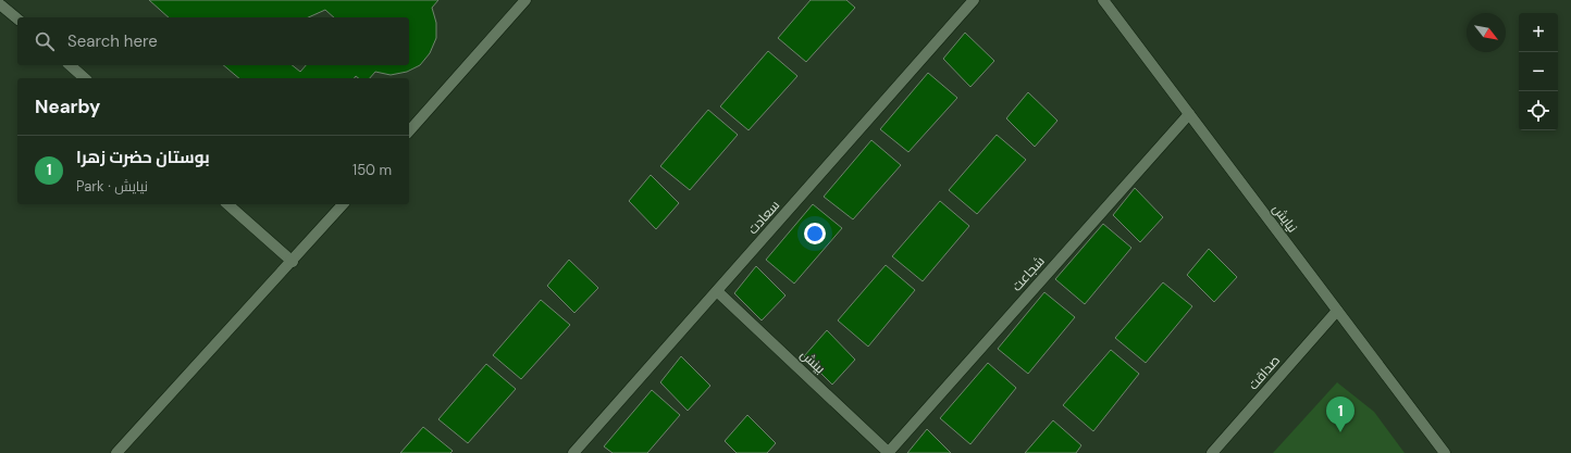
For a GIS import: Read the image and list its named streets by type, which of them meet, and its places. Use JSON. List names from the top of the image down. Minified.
{"streets":{"street":["سعادت","نیایش","شجاعت","بینش","صداقت"]},"crossings":[["سعادت","بینش"],["نیایش","شجاعت"],["نیایش","صداقت"],["شجاعت","بینش"]],"north":"bottom right","page":{"map_buttons":["+","−"],"search":"Search here","heading":"Nearby","list":[{"mark":"1","name":"بوستان حضرت زهرا","note":"Park · نیایش","value":"150 m"}],"pins":"1"}}
